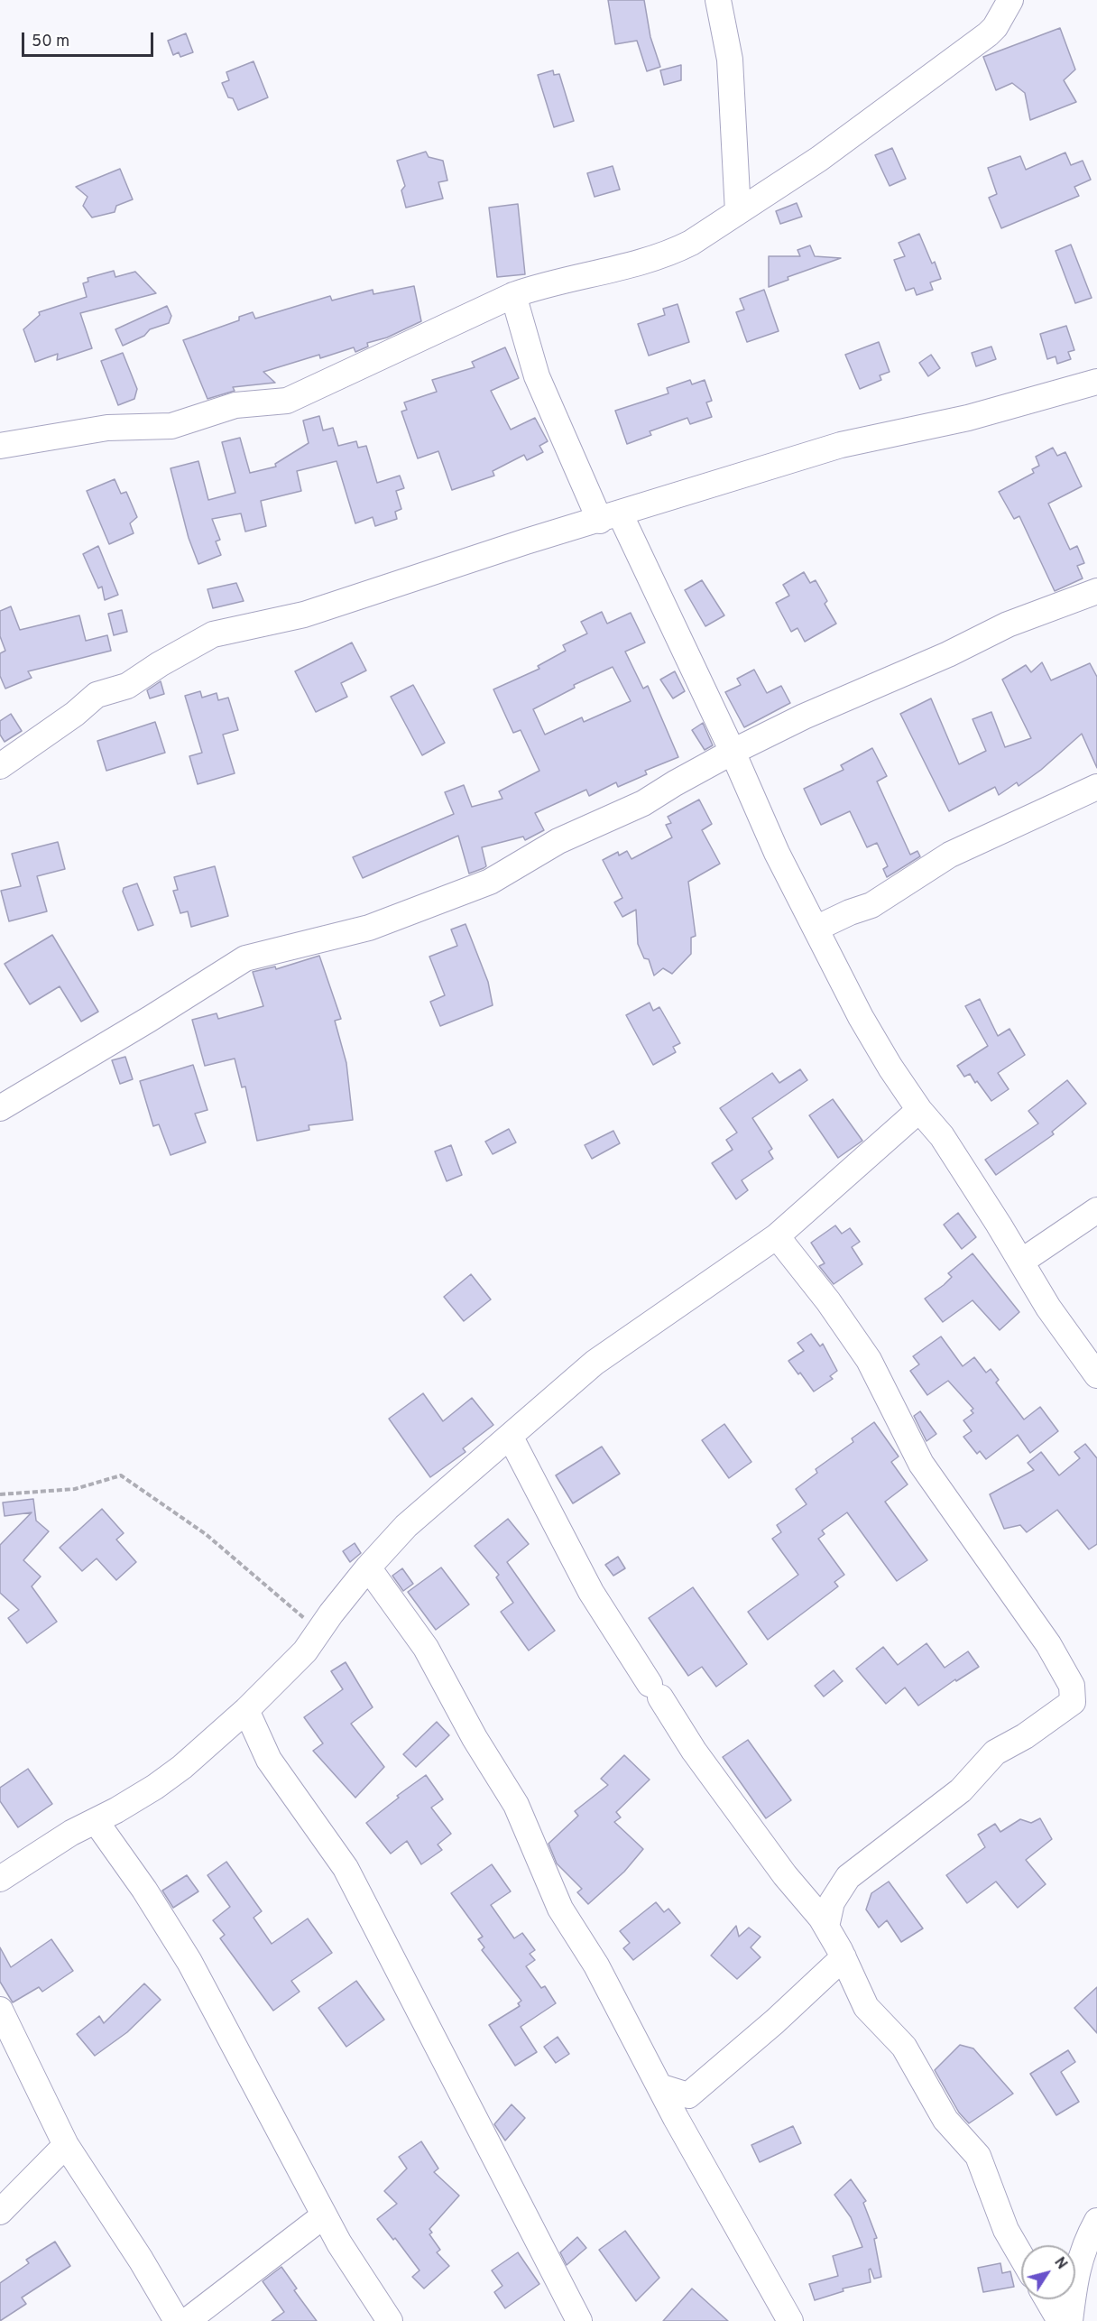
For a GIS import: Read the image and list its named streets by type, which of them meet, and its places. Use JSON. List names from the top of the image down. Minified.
{"scale_bar":"50 m","north":"top right"}
